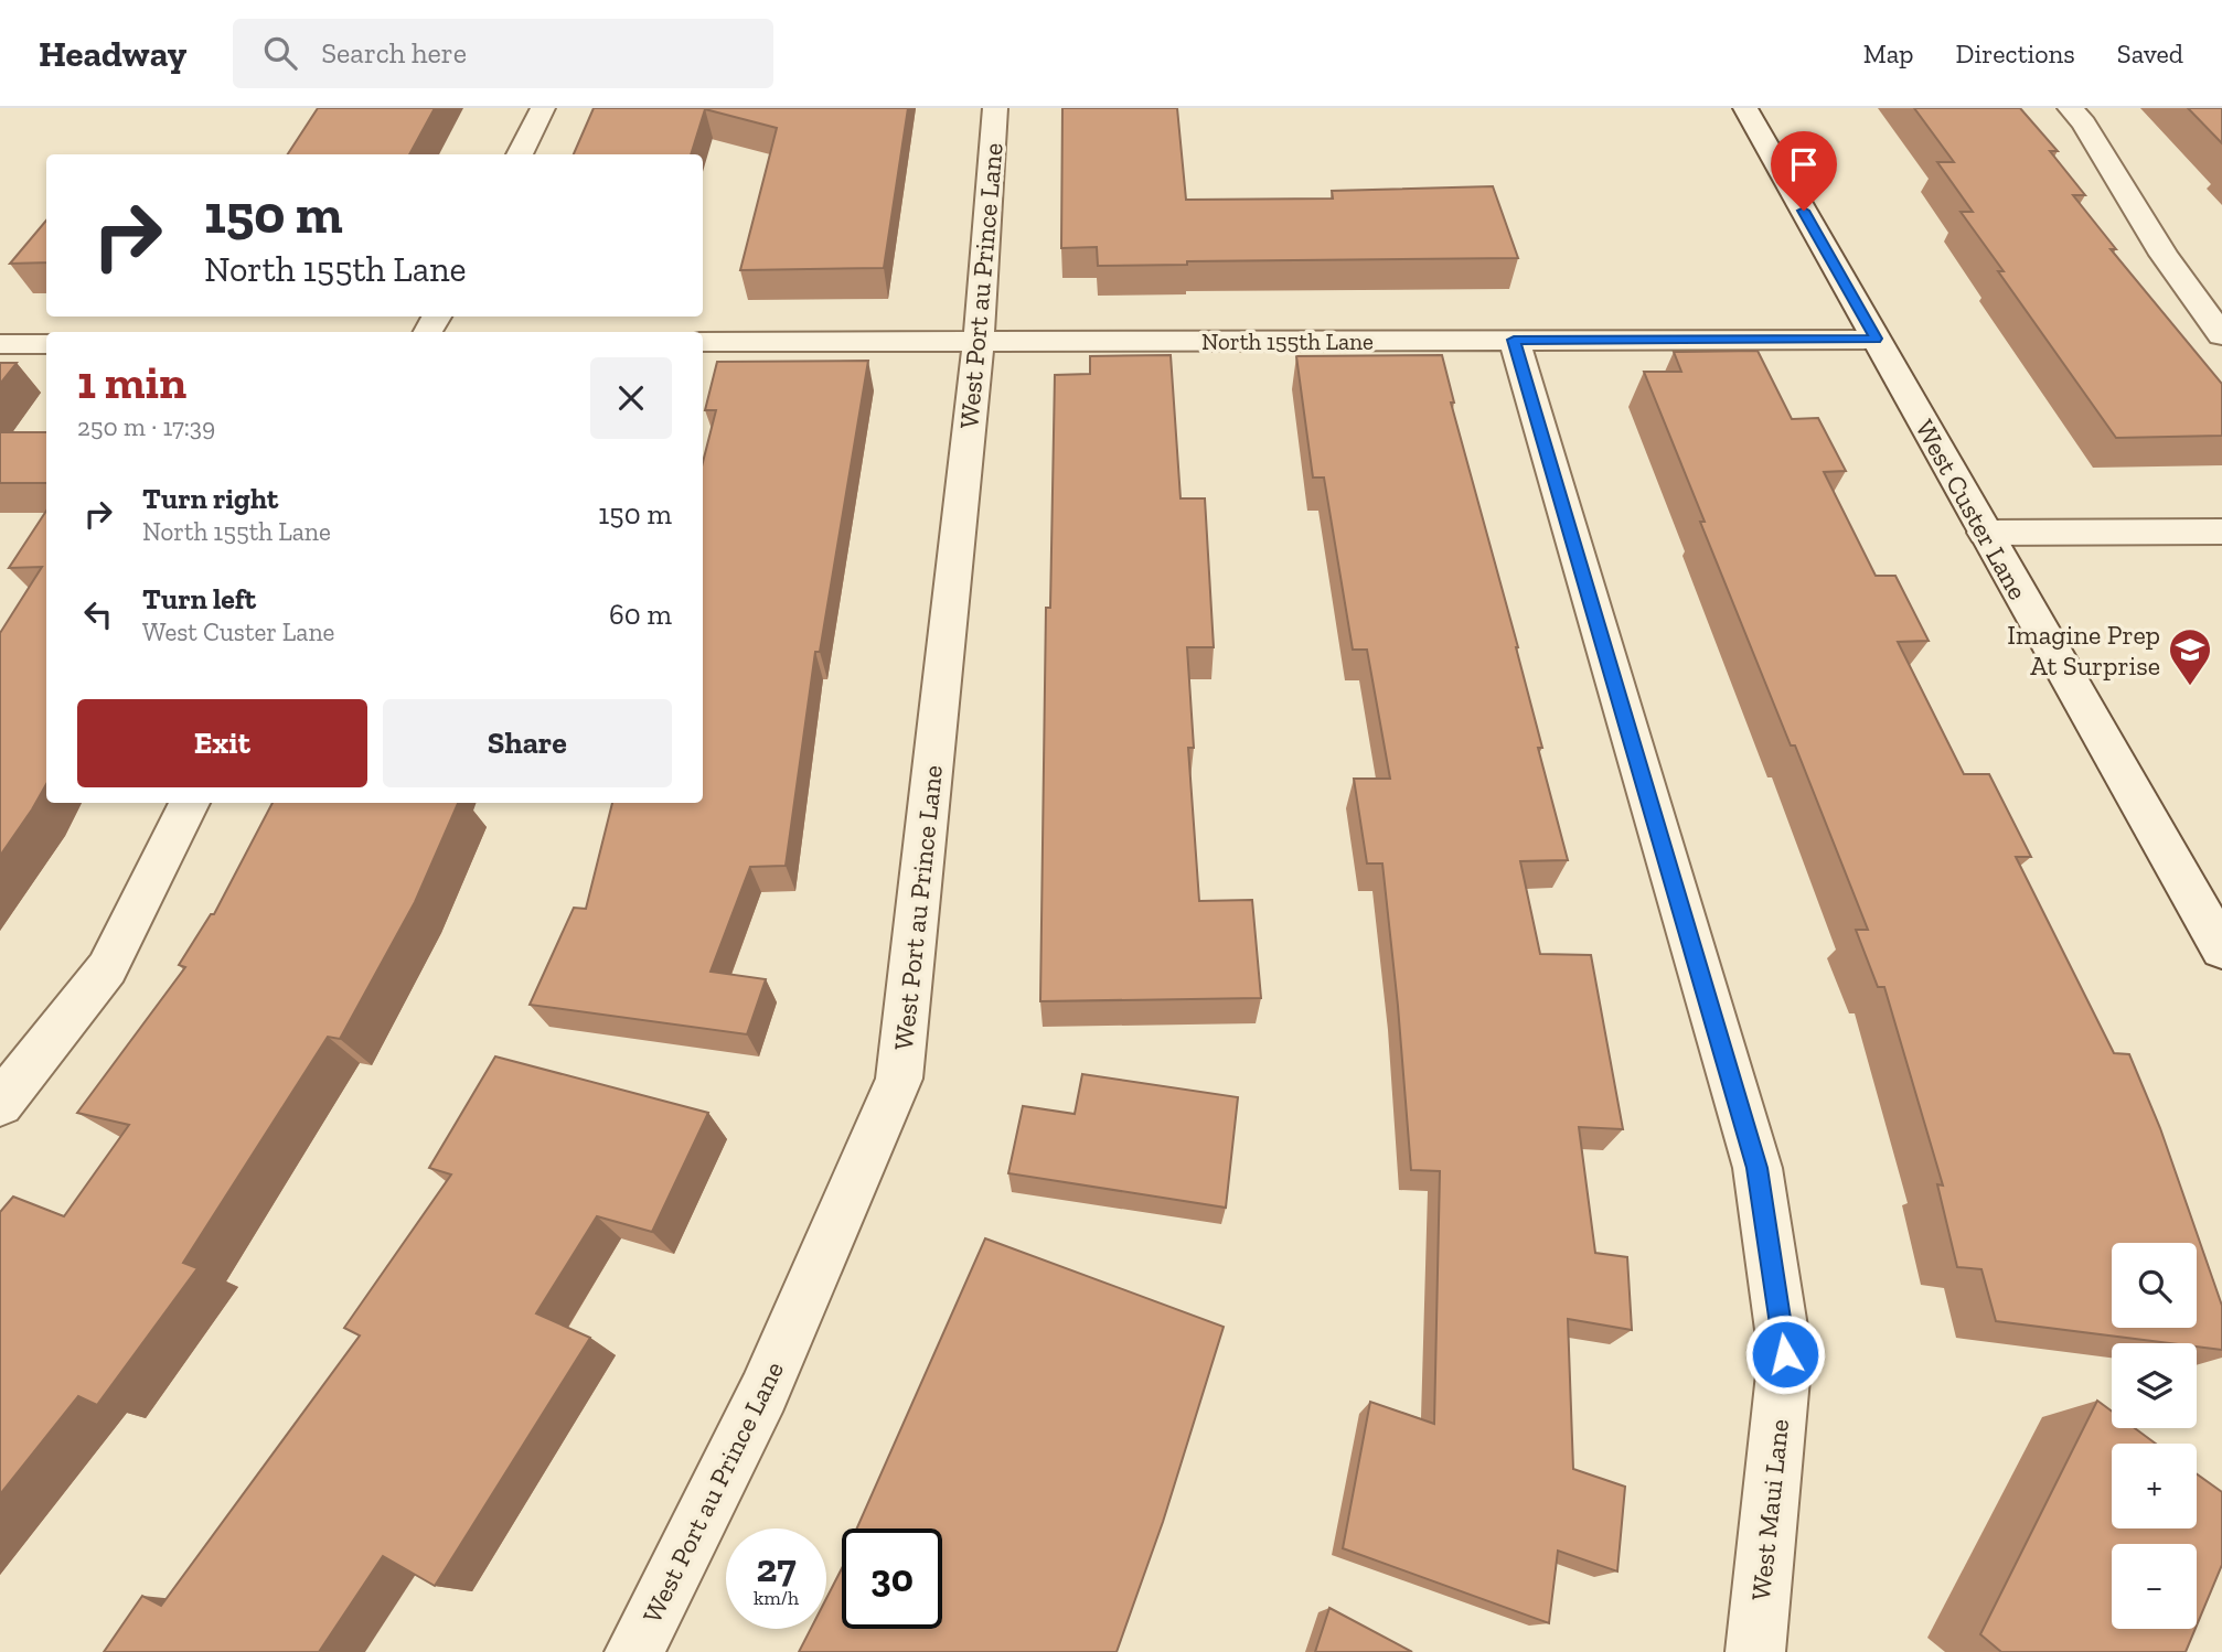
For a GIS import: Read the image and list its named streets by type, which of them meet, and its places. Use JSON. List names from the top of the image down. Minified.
{"streets":{"street":["West Port au Prince Lane","North 155th Lane","West Custer Lane","West Maui Lane"]},"crossings":[["West Port au Prince Lane","North 155th Lane"],["North 155th Lane","West Custer Lane"],["North 155th Lane","West Maui Lane"]],"places":{"school or university":["Imagine Prep At Surprise"]},"page":{"header":"Headway","search":"Search here","nav":["Map","Directions","Saved"],"turn":["150 m","North 155th Lane"],"heading":["1 min","250 m · 17:39"],"list":[{"name":"Turn right","note":"North 155th Lane","value":"150 m"},{"name":"Turn left","note":"West Custer Lane","value":"60 m"}],"buttons":["Exit","Share"],"map_buttons":["+","−"],"speed":"27 km/h","limit":"30"}}
